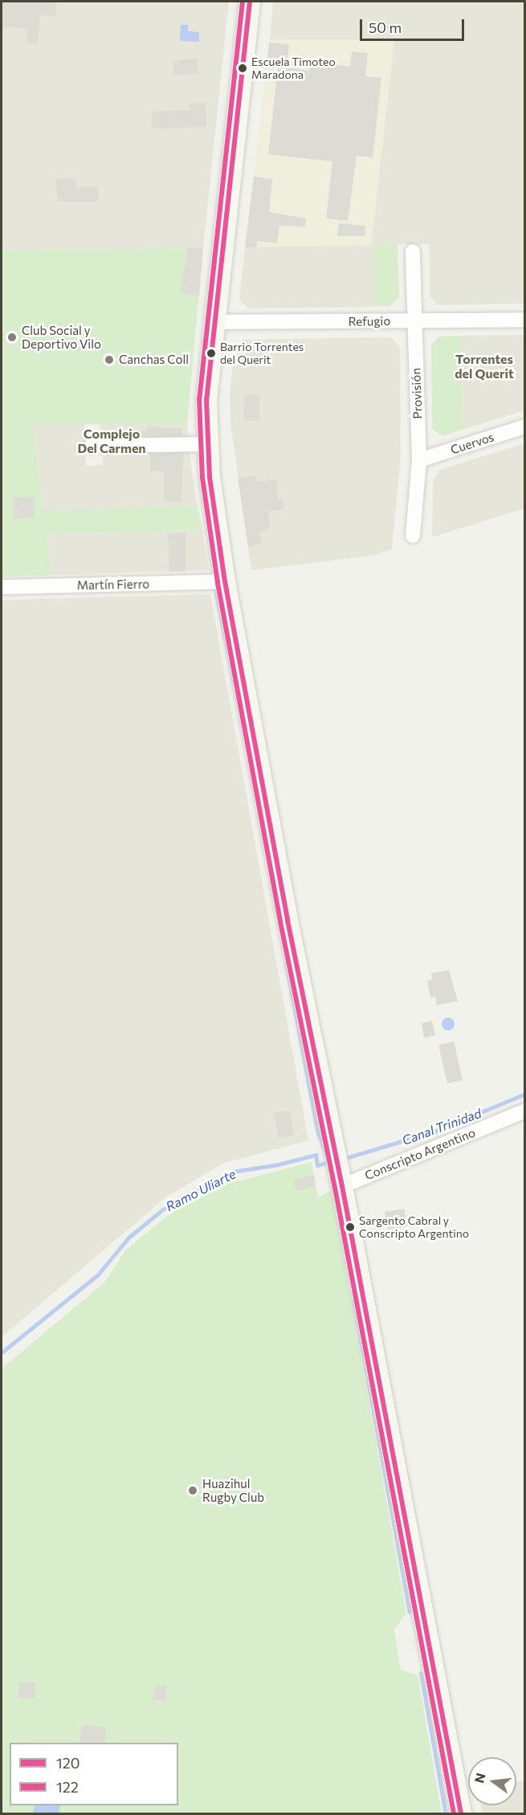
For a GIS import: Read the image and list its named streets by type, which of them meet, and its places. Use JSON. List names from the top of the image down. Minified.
{"streets":{"street":["Refugio","Provisión","Cuervos","Martín Fierro","Conscripto Argentino"]},"crossings":[["Refugio","Provisión"],["Provisión","Cuervos"]],"districts":["Torrentes del Querit","Complejo Del Carmen"],"water":["Canal Trinidad","Ramo Uliarte"],"places":["Escuela Timoteo Maradona","Club Social y Deportivo Vilo","Barrio Torrentes del Querit","Canchas Coll","Sargento Cabral y Conscripto Argentino","Huazihul Rugby Club"],"lines":["transit line 120","transit line 122"],"legend":["120","122"],"scale_bar":"50 m","north":"left"}
